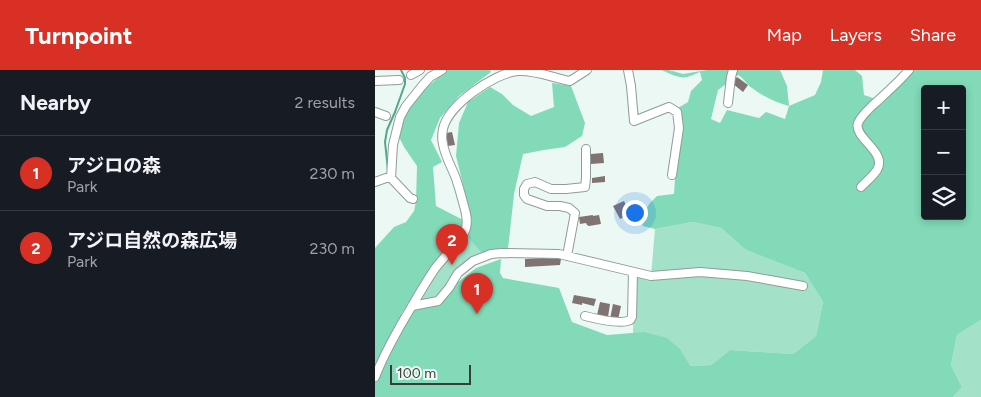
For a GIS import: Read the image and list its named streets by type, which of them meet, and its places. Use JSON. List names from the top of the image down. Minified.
{"scale_bar":"100 m","page":{"header":"Turnpoint","nav":["Map","Layers","Share"],"heading":["Nearby","2 results"],"map_buttons":["+","−"],"list":[{"mark":"1","name":"アジロの森","note":"Park","value":"230 m"},{"mark":"2","name":"アジロ自然の森広場","note":"Park","value":"230 m"}],"pins":["2","1"],"scale":"100 m"}}
